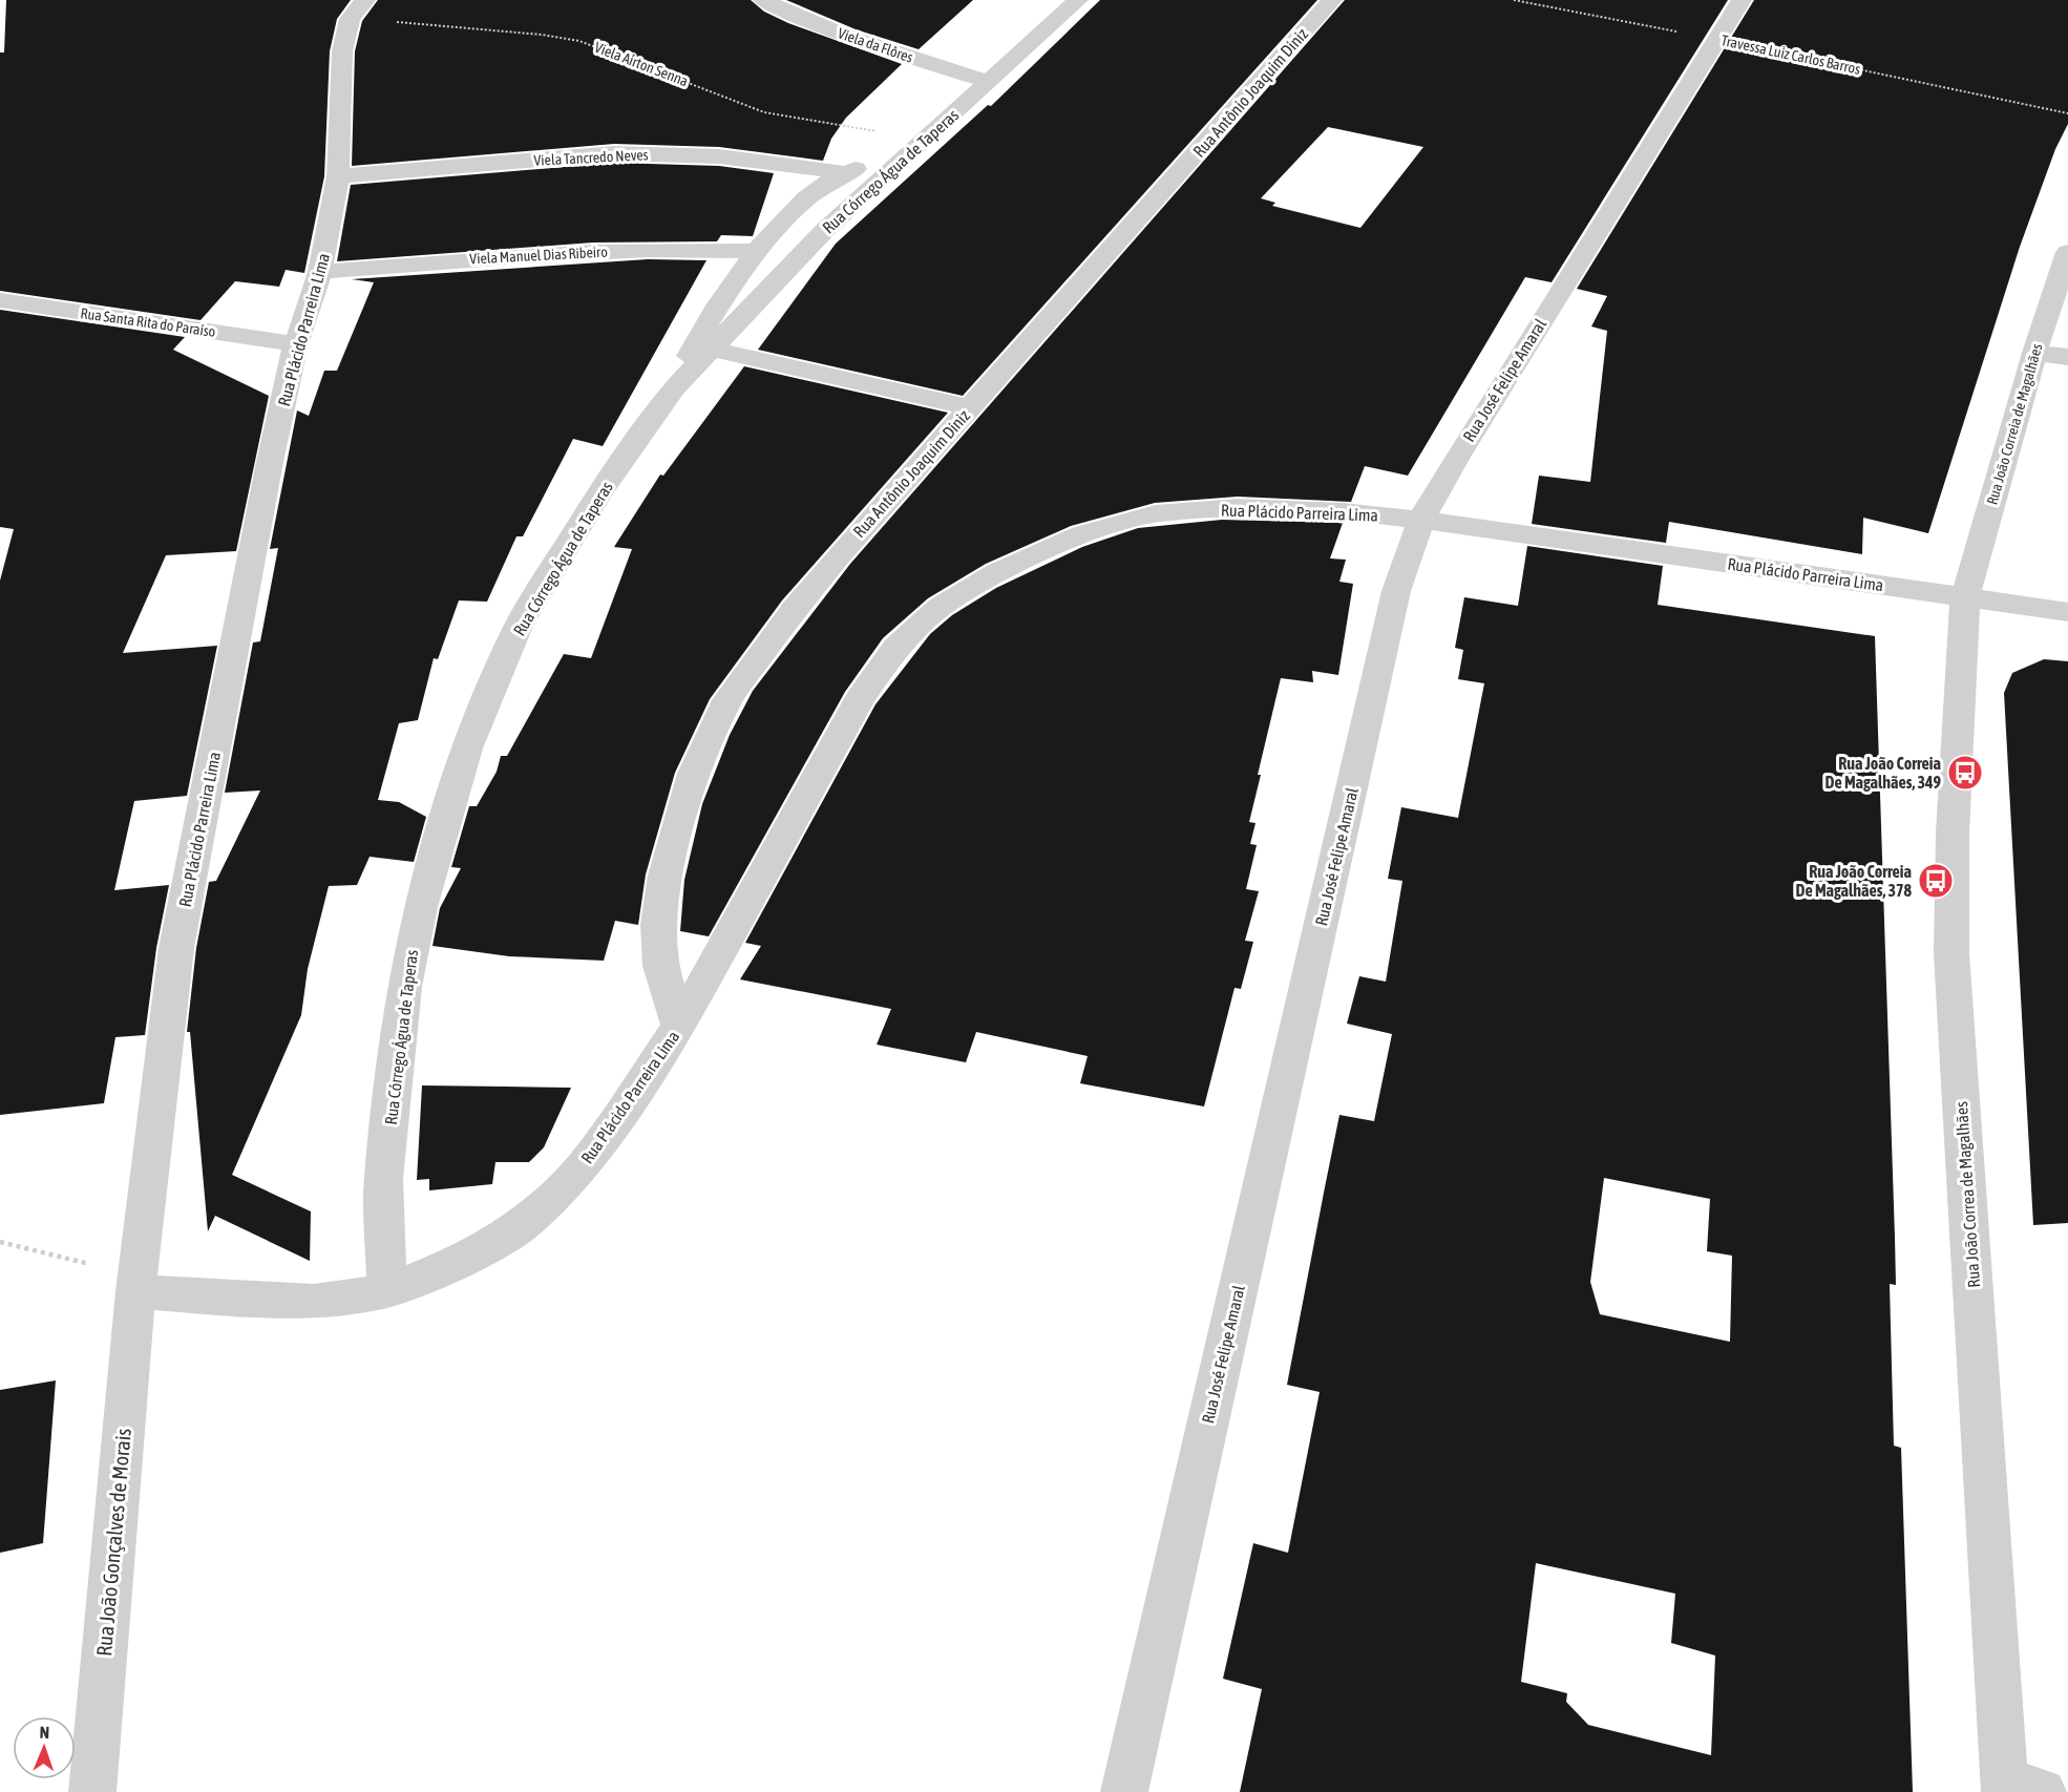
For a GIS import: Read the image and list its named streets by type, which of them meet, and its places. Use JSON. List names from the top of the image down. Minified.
{"streets":{"street":["Viela da Flôres","Rua Antônio Joaquim Diniz","Viela Tancredo Neves","Rua Córrego Água de Taperas","Viela Manuel Dias Ribeiro","Rua Santa Rita do Paraíso","Rua Plácido Parreira Lima","Rua José Felipe Amaral","Rua João Correia de Magalhães","Rua João Correa de Magalhães","Rua João Gonçalves de Morais"],"path":["Travessa Luiz Carlos Barros","Viela Airton Senna"]},"crossings":[["Viela da Flôres","Rua Córrego Água de Taperas"],["Travessa Luiz Carlos Barros","Rua José Felipe Amaral"],["Viela Airton Senna","Rua Córrego Água de Taperas"],["Viela Airton Senna","Rua Plácido Parreira Lima"],["Rua Antônio Joaquim Diniz","Rua Plácido Parreira Lima"],["Viela Tancredo Neves","Rua Plácido Parreira Lima"],["Rua Córrego Água de Taperas","Rua Plácido Parreira Lima"],["Viela Manuel Dias Ribeiro","Rua Plácido Parreira Lima"],["Rua Santa Rita do Paraíso","Rua Plácido Parreira Lima"],["Rua Plácido Parreira Lima","Rua José Felipe Amaral"],["Rua Plácido Parreira Lima","Rua João Correia de Magalhães"],["Rua Plácido Parreira Lima","Rua João Correa de Magalhães"],["Rua Plácido Parreira Lima","Rua João Gonçalves de Morais"],["Rua João Correia de Magalhães","Rua João Correa de Magalhães"]],"places":{"bus stop":["Rua João Correia De Magalhães, 349","Rua João Correia De Magalhães, 378"]},"north":"top"}
